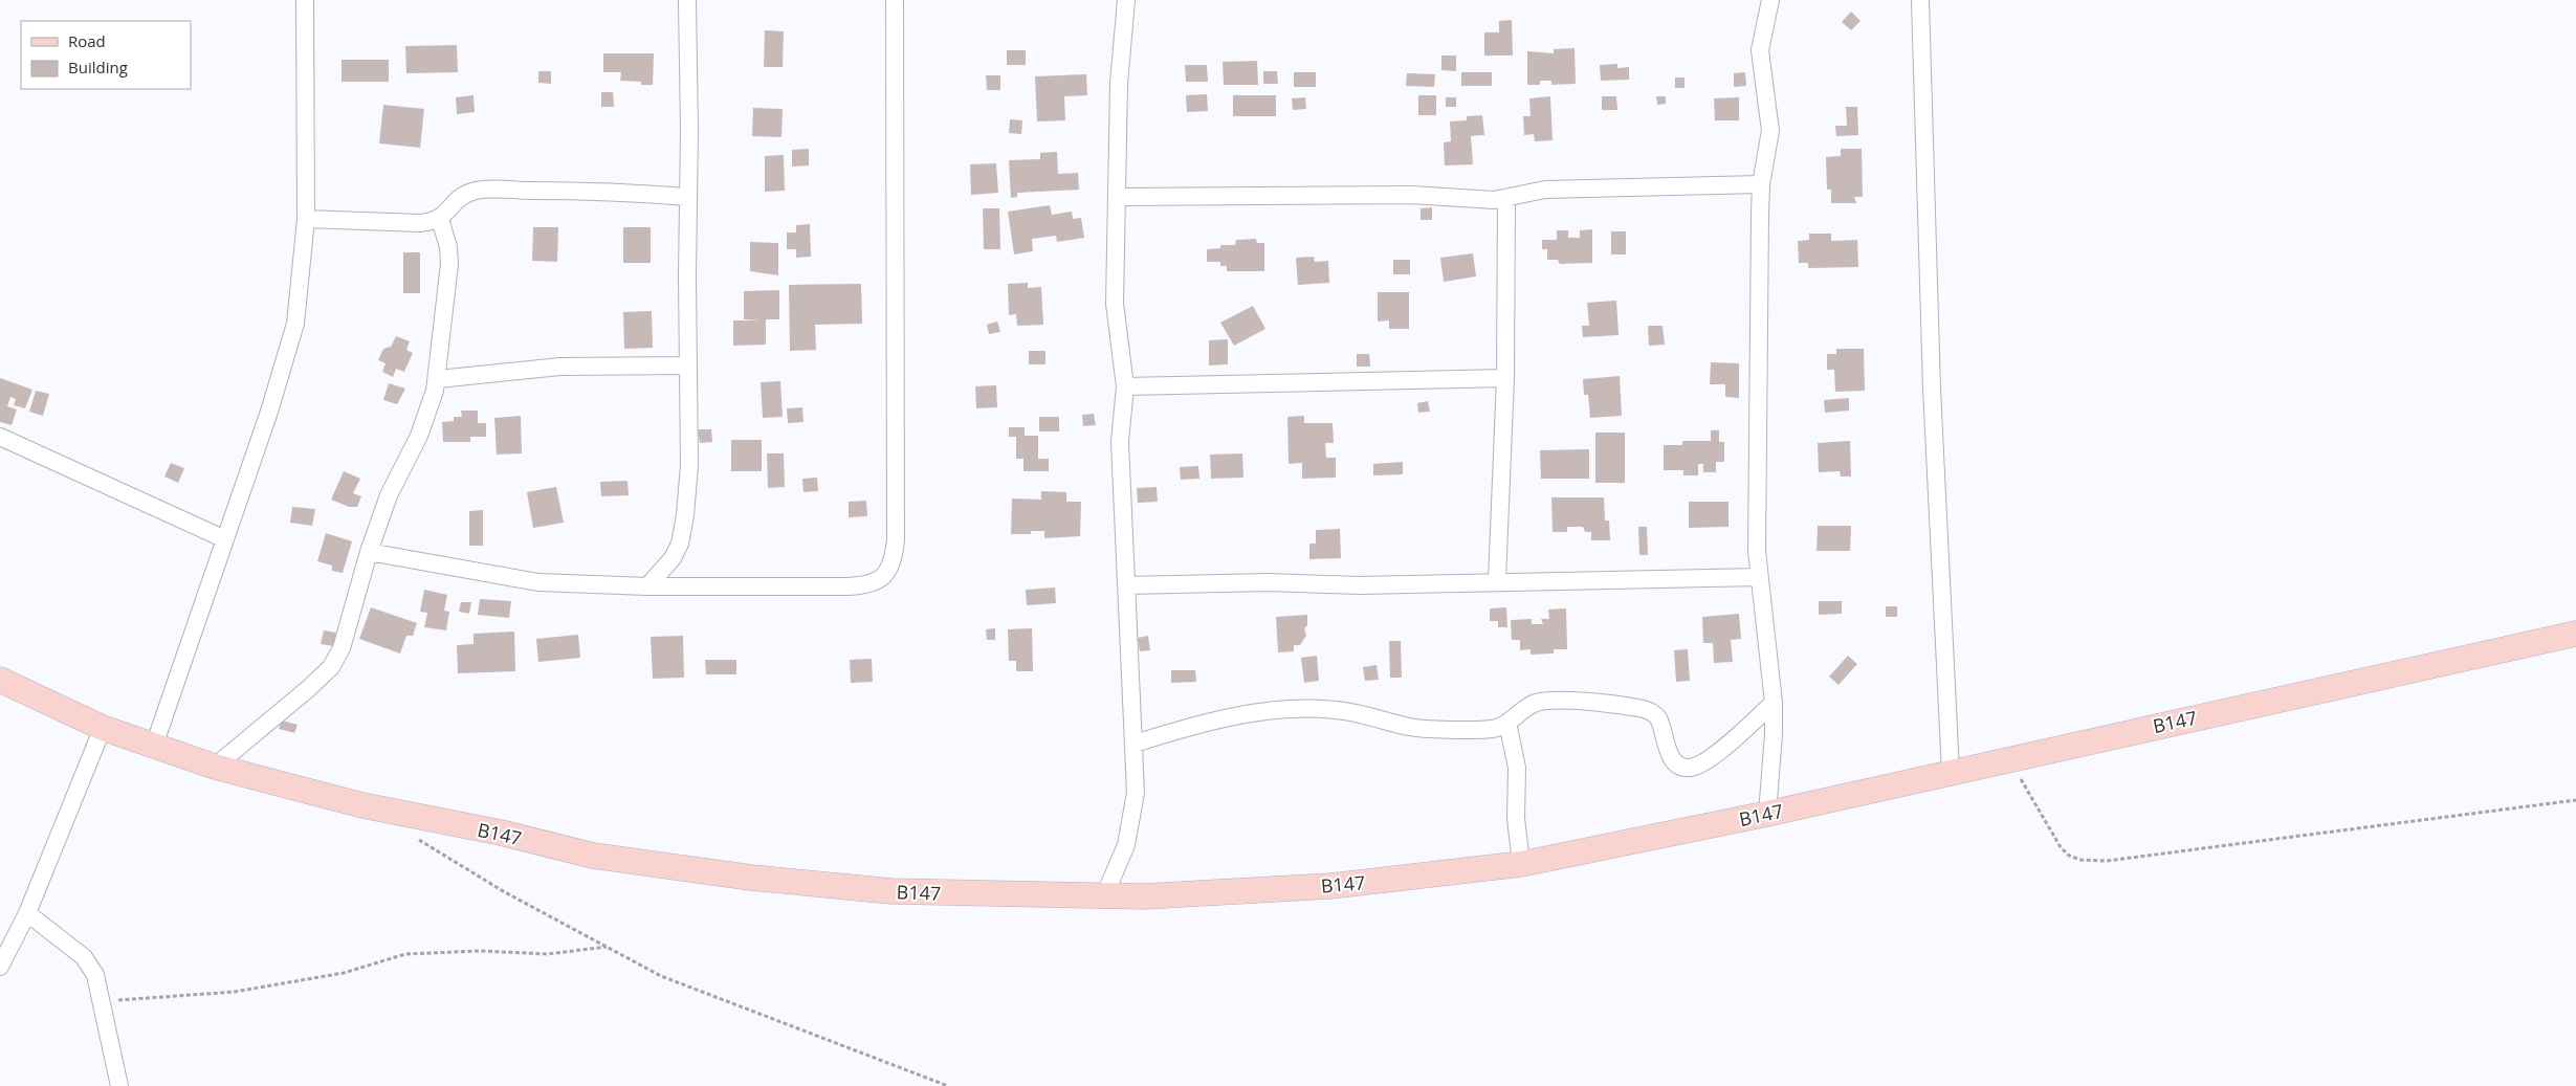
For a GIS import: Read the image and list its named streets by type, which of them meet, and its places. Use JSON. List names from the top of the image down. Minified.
{"streets":{"main road":["B147"]},"legend":["Road","Building"]}
